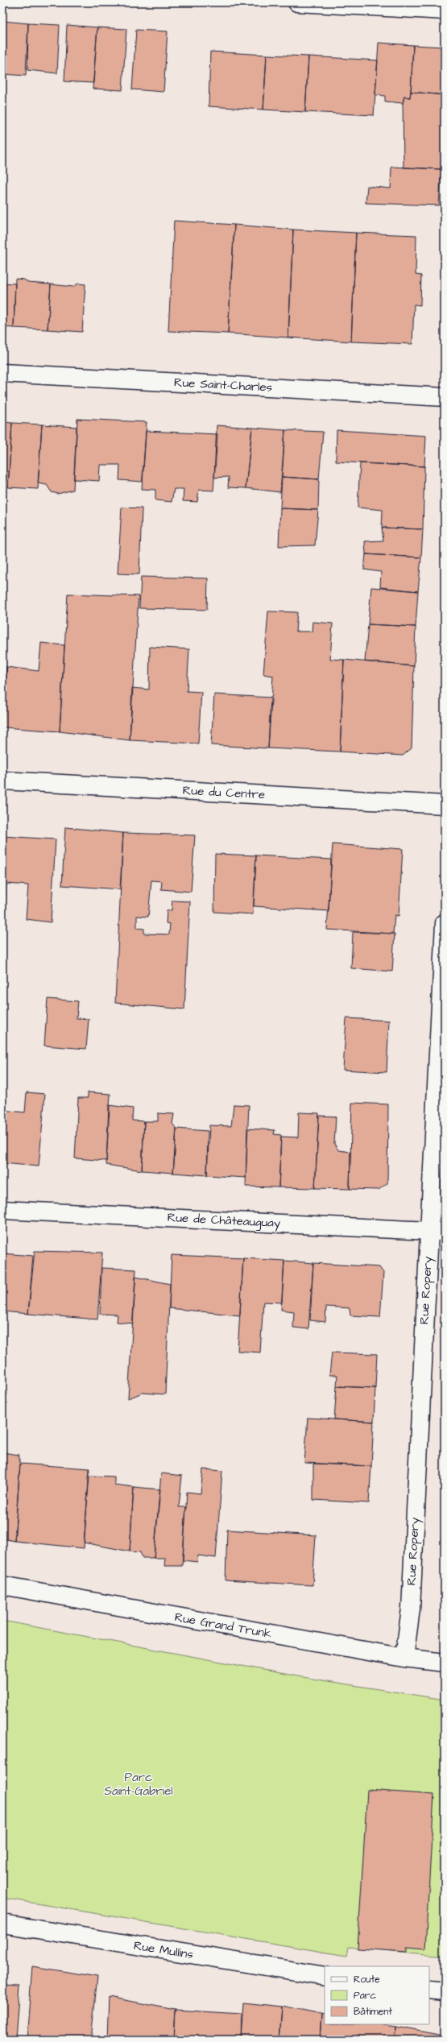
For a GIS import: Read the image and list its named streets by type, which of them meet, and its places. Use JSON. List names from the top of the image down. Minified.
{"streets":{"street":["Rue Saint-Charles","Rue du Centre","Rue de Châteauguay","Rue Ropery","Rue Grand Trunk","Rue Mullins"]},"crossings":[["Rue de Châteauguay","Rue Ropery"],["Rue Ropery","Rue Grand Trunk"]],"parks":["Parc Saint-Gabriel"],"legend":["Route","Parc","Bâtiment"]}
